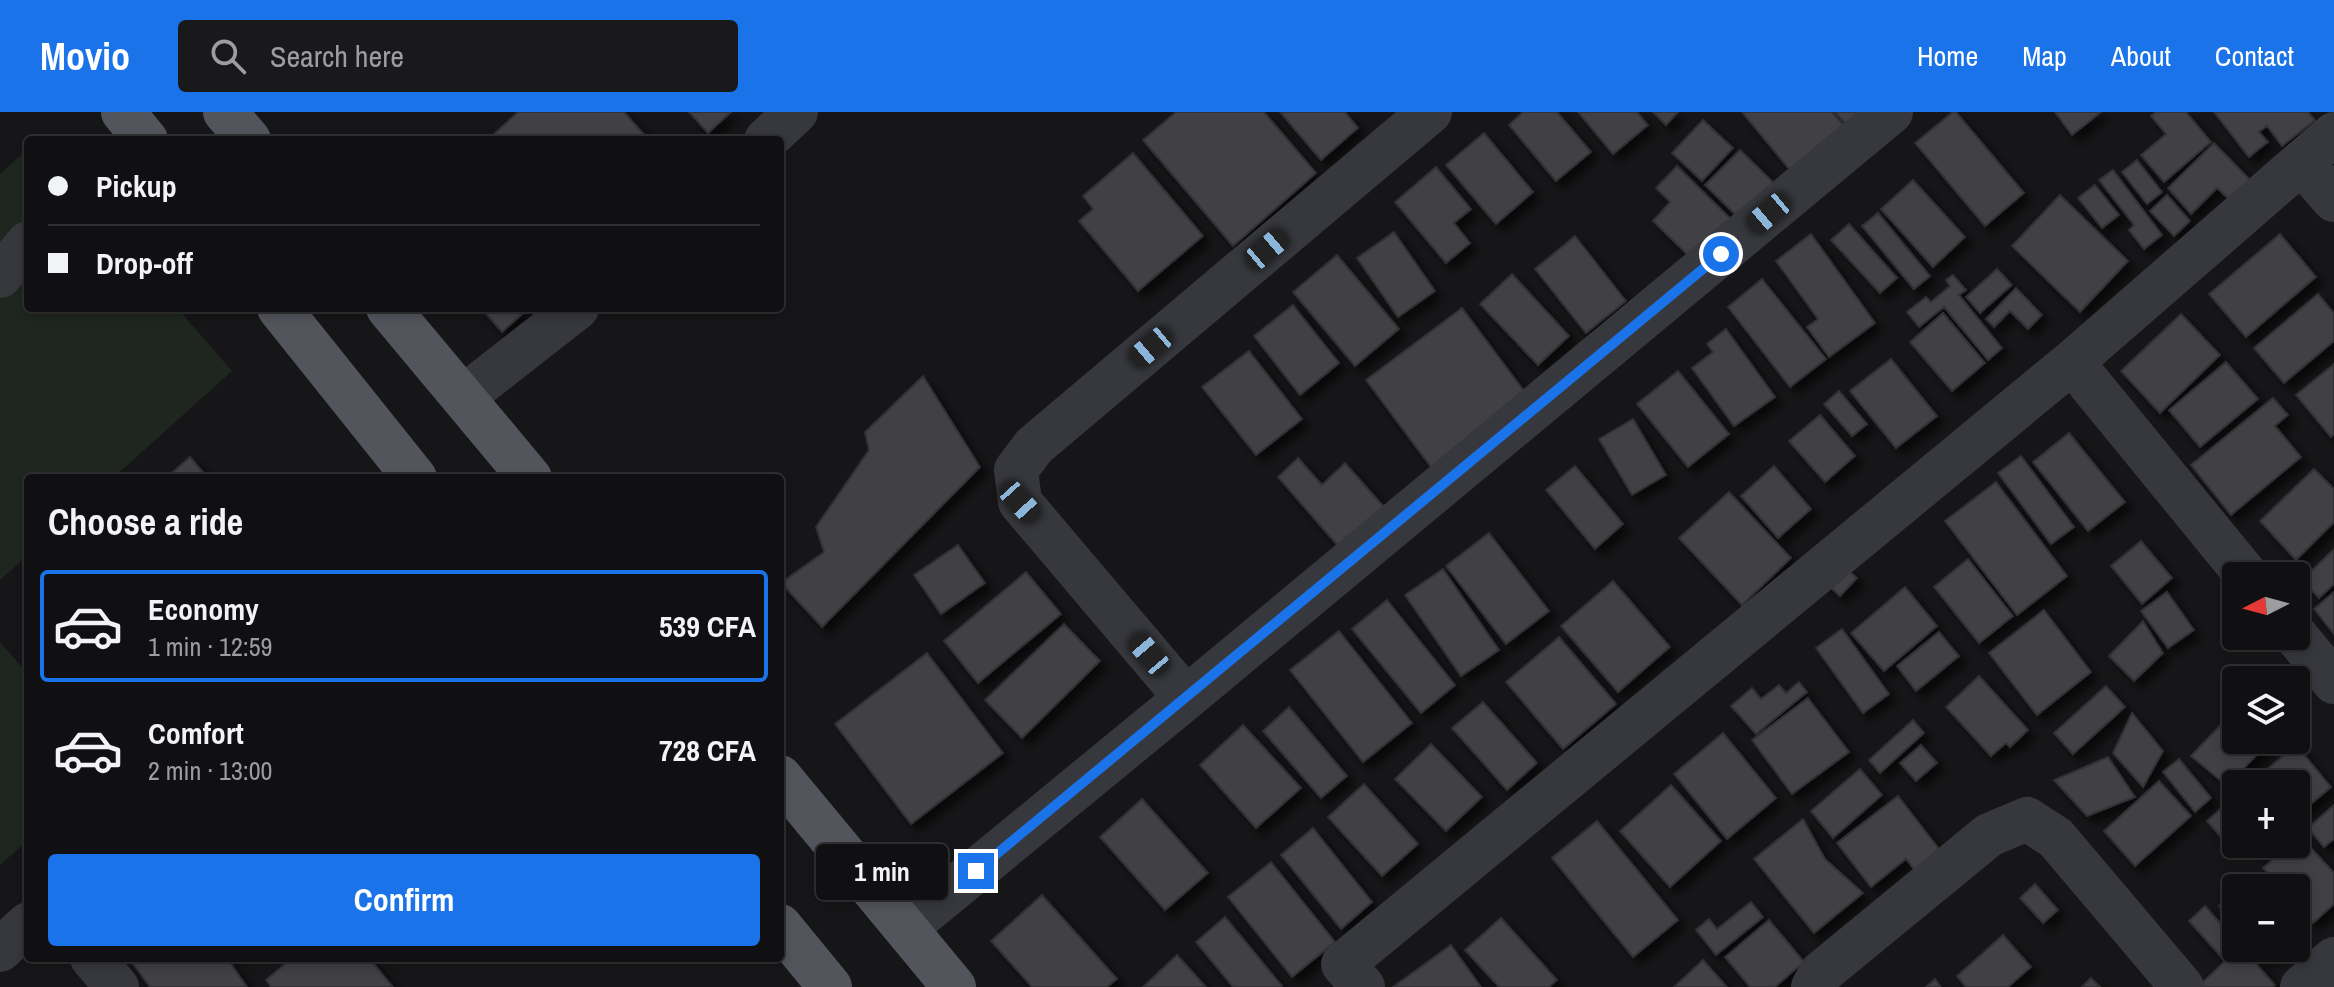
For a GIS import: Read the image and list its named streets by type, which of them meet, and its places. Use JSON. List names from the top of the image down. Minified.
{"north":"left","page":{"header":"Movio","search":"Search here","nav":["Home","Map","About","Contact"],"banner":["Pickup","Drop-off"],"heading":"Choose a ride","map_buttons":["+","−"],"list":[{"name":"Economy","note":"1 min · 12:59","value":"539 CFA"},{"name":"Comfort","note":"2 min · 13:00","value":"728 CFA"}],"buttons":"Confirm","bubble":"1 min"}}
